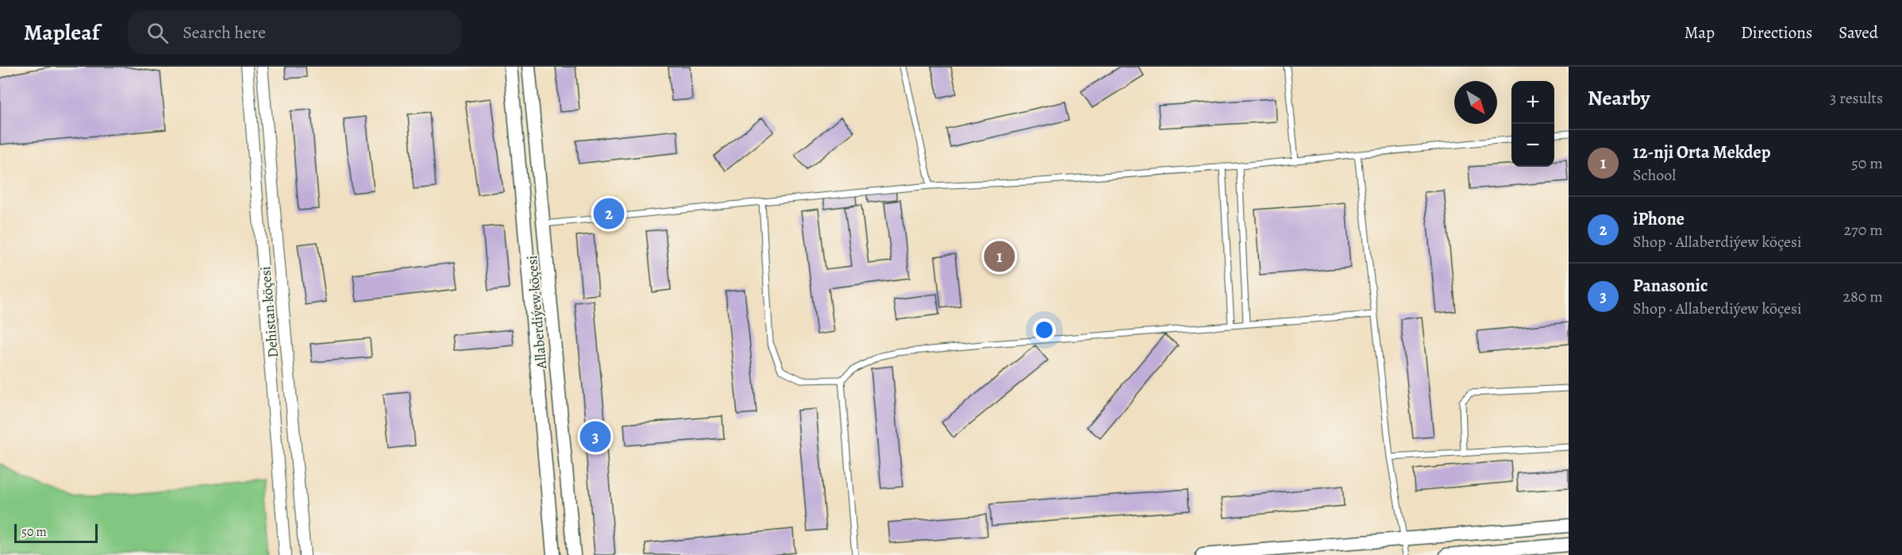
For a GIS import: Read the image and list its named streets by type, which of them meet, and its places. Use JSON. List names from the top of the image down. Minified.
{"streets":{"street":["Dehistan köçesi","Allaberdiýew köçesi"]},"scale_bar":"50 m","north":"bottom right","page":{"header":"Mapleaf","search":"Search here","nav":["Map","Directions","Saved"],"heading":["Nearby","3 results"],"map_buttons":["+","−"],"list":[{"mark":"1","name":"12-nji Orta Mekdep","note":"School","value":"50 m"},{"mark":"2","name":"iPhone","note":"Shop · Allaberdiýew köçesi","value":"270 m"},{"mark":"3","name":"Panasonic","note":"Shop · Allaberdiýew köçesi","value":"280 m"}],"pins":["2","1","3"],"scale":"50 m"}}
